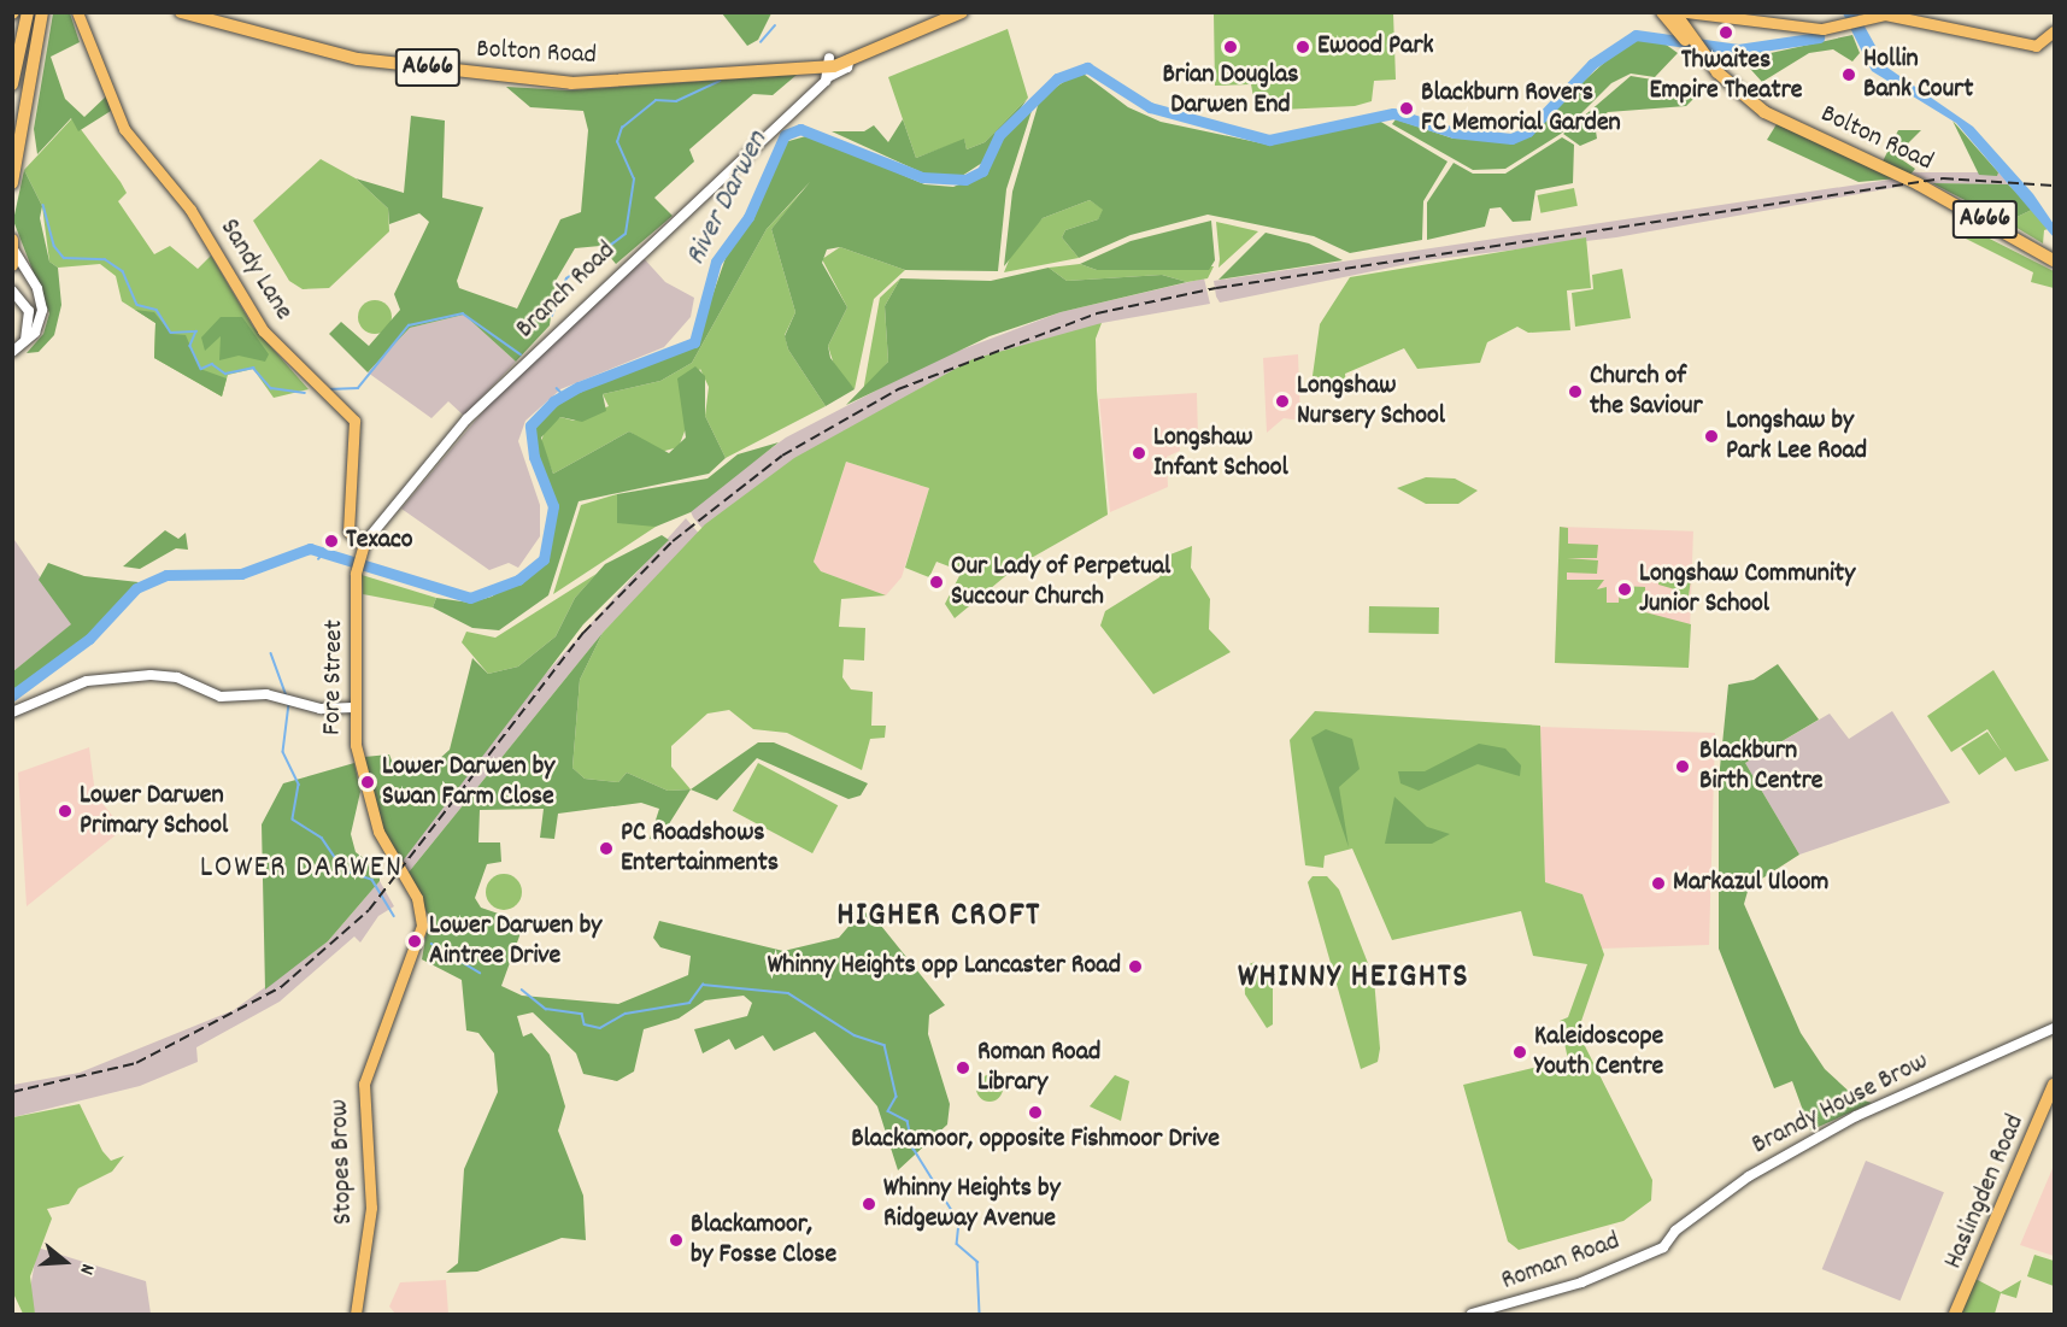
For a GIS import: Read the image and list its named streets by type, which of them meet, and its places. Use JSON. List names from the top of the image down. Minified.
{"streets":{"highway":["Bolton Road","A666","Haslingden Road"],"main road":["Sandy Lane","Fore Street","Stopes Brow"],"street":["Branch Road","Brandy House Brow","Roman Road"]},"crossings":[["Bolton Road","Branch Road"],["Sandy Lane","Branch Road"],["Sandy Lane","Fore Street"],["Branch Road","Fore Street"],["Fore Street","Stopes Brow"],["Brandy House Brow","Roman Road"]],"districts":["LOWER DARWEN","HIGHER CROFT","WHINNY HEIGHTS"],"water":["River Darwen"],"places":["Thwaites Empire Theatre","Brian Douglas Darwen End","Ewood Park","Hollin Bank Court","Blackburn Rovers FC Memorial Garden","Church of the Saviour","Longshaw Nursery School","Longshaw by Park Lee Road","Longshaw Infant School","Texaco","Our Lady of Perpetual Succour Church","Longshaw Community Junior School","Blackburn Birth Centre","Lower Darwen by Swan Farm Close","Lower Darwen Primary School","PC Roadshows Entertainments","Markazul Uloom","Lower Darwen by Aintree Drive","Whinny Heights opp Lancaster Road","Kaleidoscope Youth Centre","Roman Road Library","Blackamoor, opposite Fishmoor Drive","Whinny Heights by Ridgeway Avenue","Blackamoor, by Fosse Close"],"north":"right"}
